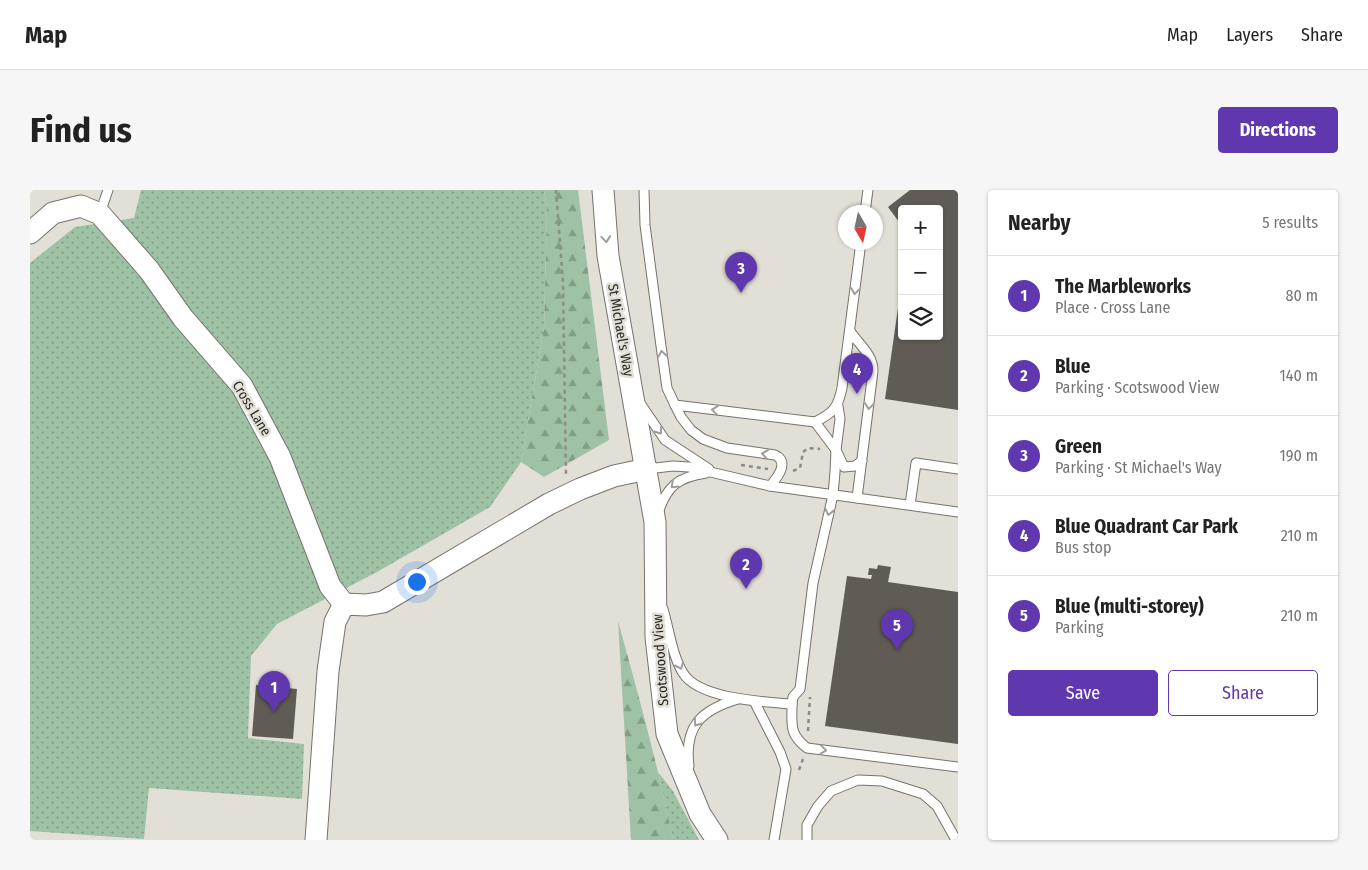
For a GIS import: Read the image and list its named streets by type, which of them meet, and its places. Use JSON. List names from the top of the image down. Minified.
{"streets":{"street":["St Michael's Way","Cross Lane","Scotswood View"]},"crossings":[["St Michael's Way","Scotswood View"]],"one_way":["St Michael's Way"],"north":"bottom","page":{"header":"Map","nav":["Map","Layers","Share"],"buttons":["Directions",["Save","Share"]],"title":"Find us","heading":["Nearby","5 results"],"map_buttons":["+","−"],"pins":["3","4","2","5","1"],"list":[{"mark":"1","name":"The Marbleworks","note":"Place · Cross Lane","value":"80 m"},{"mark":"2","name":"Blue","note":"Parking · Scotswood View","value":"140 m"},{"mark":"3","name":"Green","note":"Parking · St Michael's Way","value":"190 m"},{"mark":"4","name":"Blue Quadrant Car Park","note":"Bus stop","value":"210 m"},{"mark":"5","name":"Blue (multi-storey)","note":"Parking","value":"210 m"}]}}
